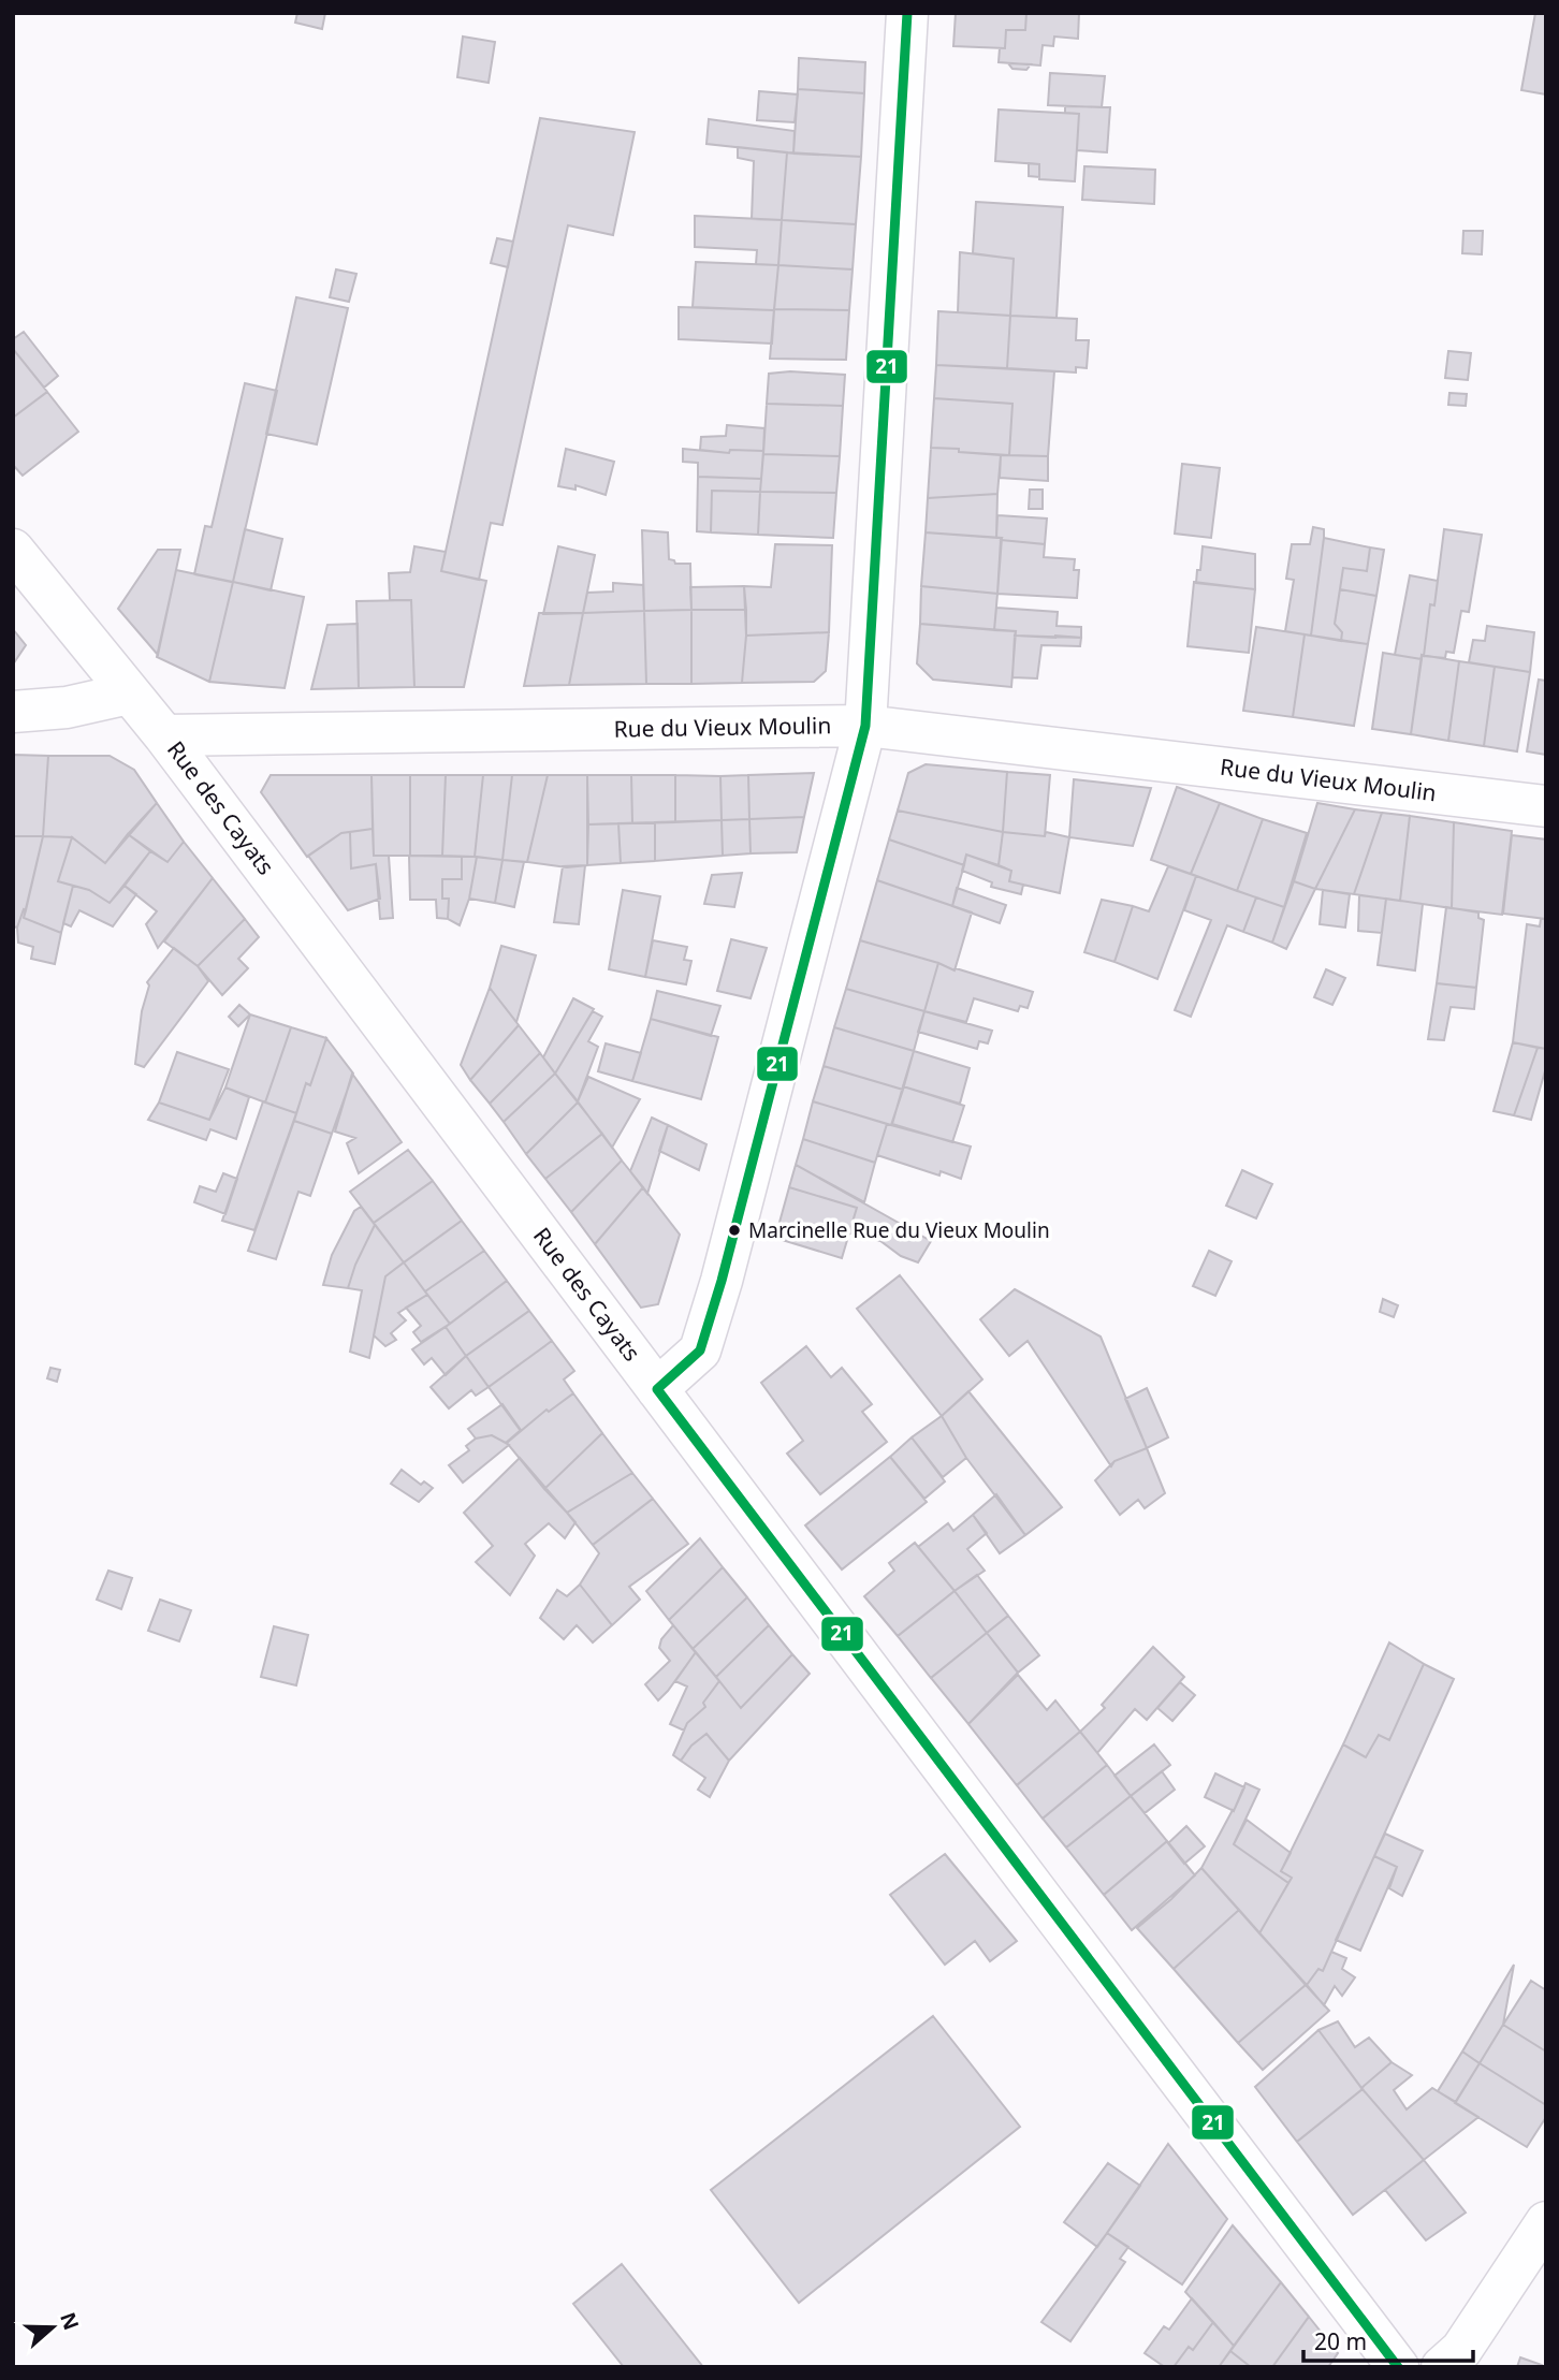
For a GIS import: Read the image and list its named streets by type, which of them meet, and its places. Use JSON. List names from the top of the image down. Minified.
{"streets":{"street":["Rue du Vieux Moulin","Rue des Cayats"]},"crossings":[["Rue du Vieux Moulin","Rue des Cayats"]],"places":["Marcinelle Rue du Vieux Moulin"],"lines":["transit line 21"],"scale_bar":"20 m","north":"right"}
